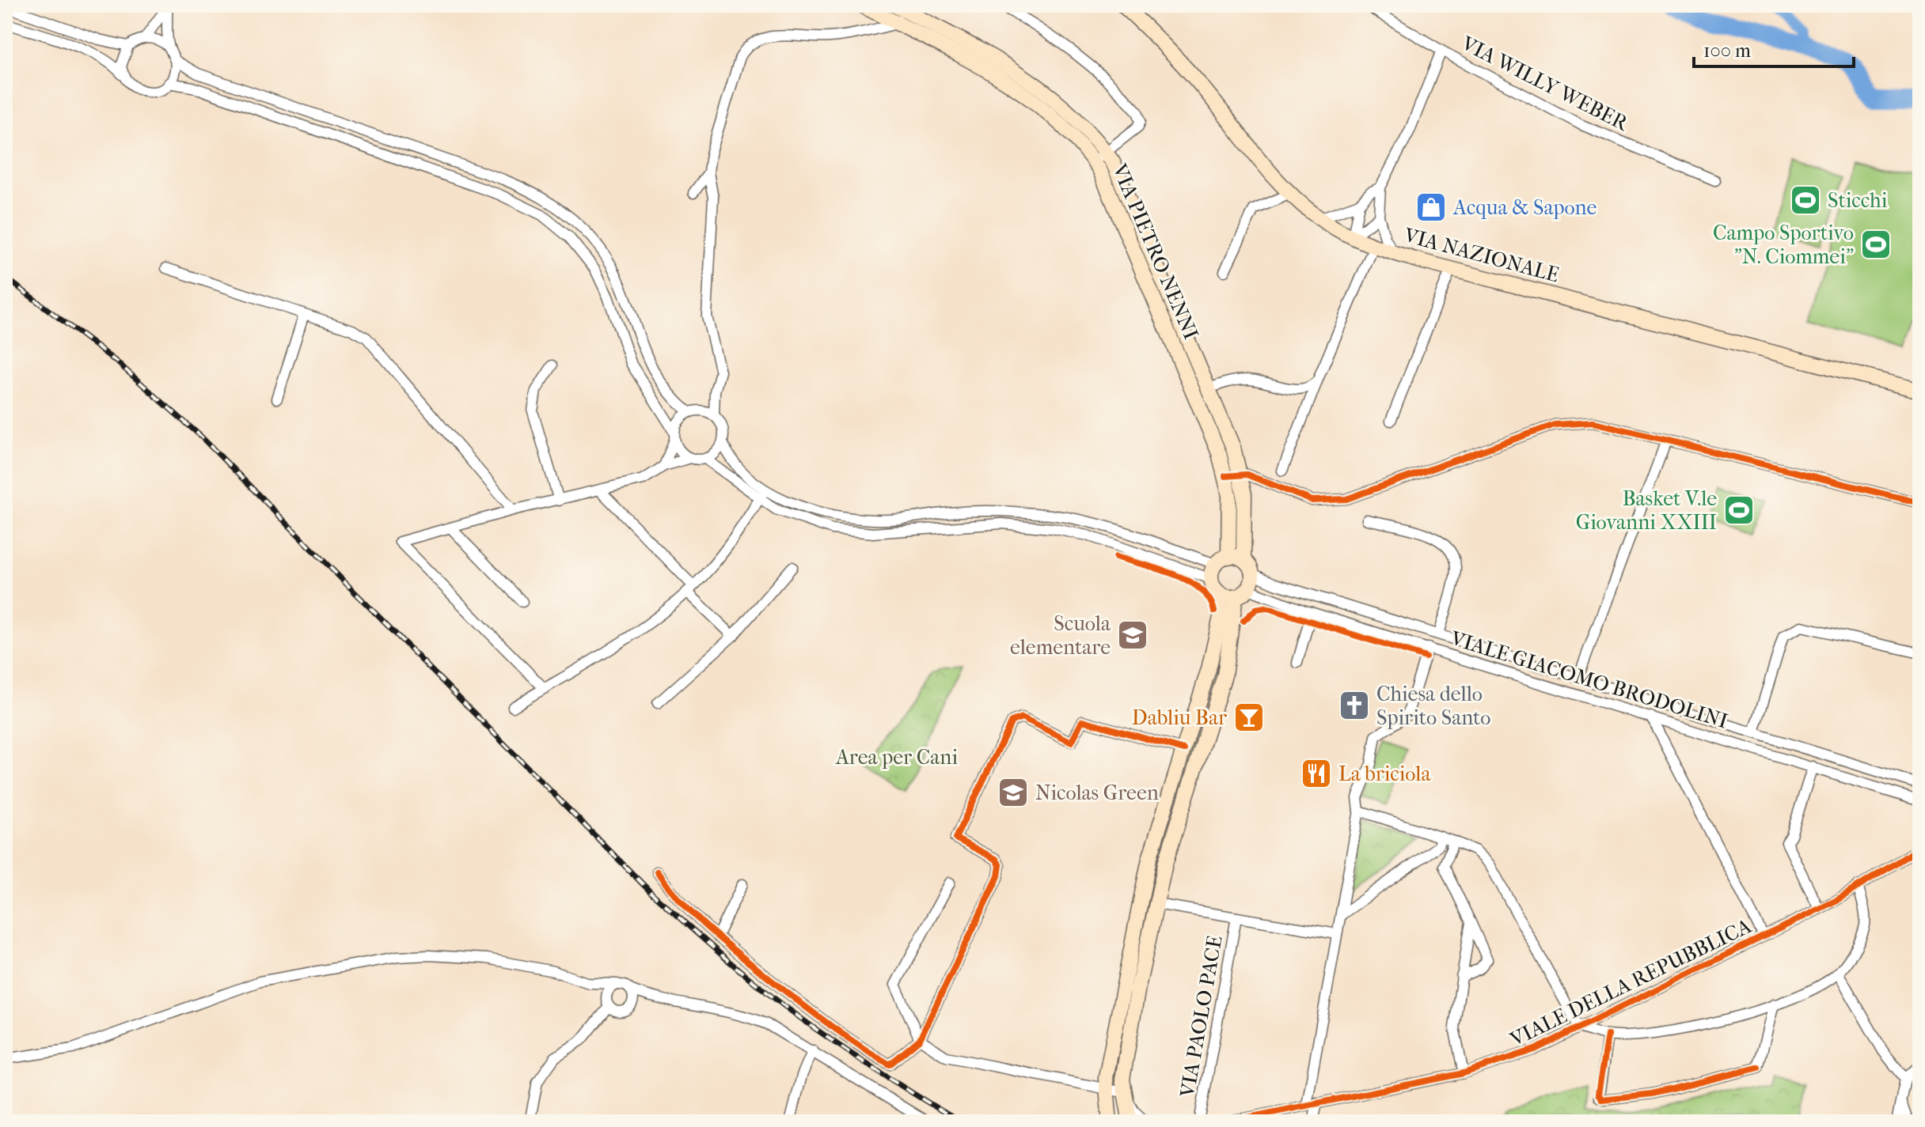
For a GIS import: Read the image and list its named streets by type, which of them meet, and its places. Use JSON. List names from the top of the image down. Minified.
{"streets":{"street":["VIA WILLY WEBER","VIA PIETRO NENNI","VIA NAZIONALE","VIALE GIACOMO BRODOLINI","VIALE DELLA REPUBBLICA","VIA PAOLO PACE"]},"crossings":[["VIA PIETRO NENNI","VIALE GIACOMO BRODOLINI"]],"parks":["Area per Cani"],"places":{"sports":["Sticchi","Campo Sportivo \"N. Ciommei\"","Basket V.le Giovanni XXIII"],"shop":["Acqua & Sapone"],"school or university":["Scuola elementare","Nicolas Green"],"church":["Chiesa dello Spirito Santo"],"bar":["Dabliu Bar"],"restaurant":["La briciola"]},"scale_bar":"100 m"}
